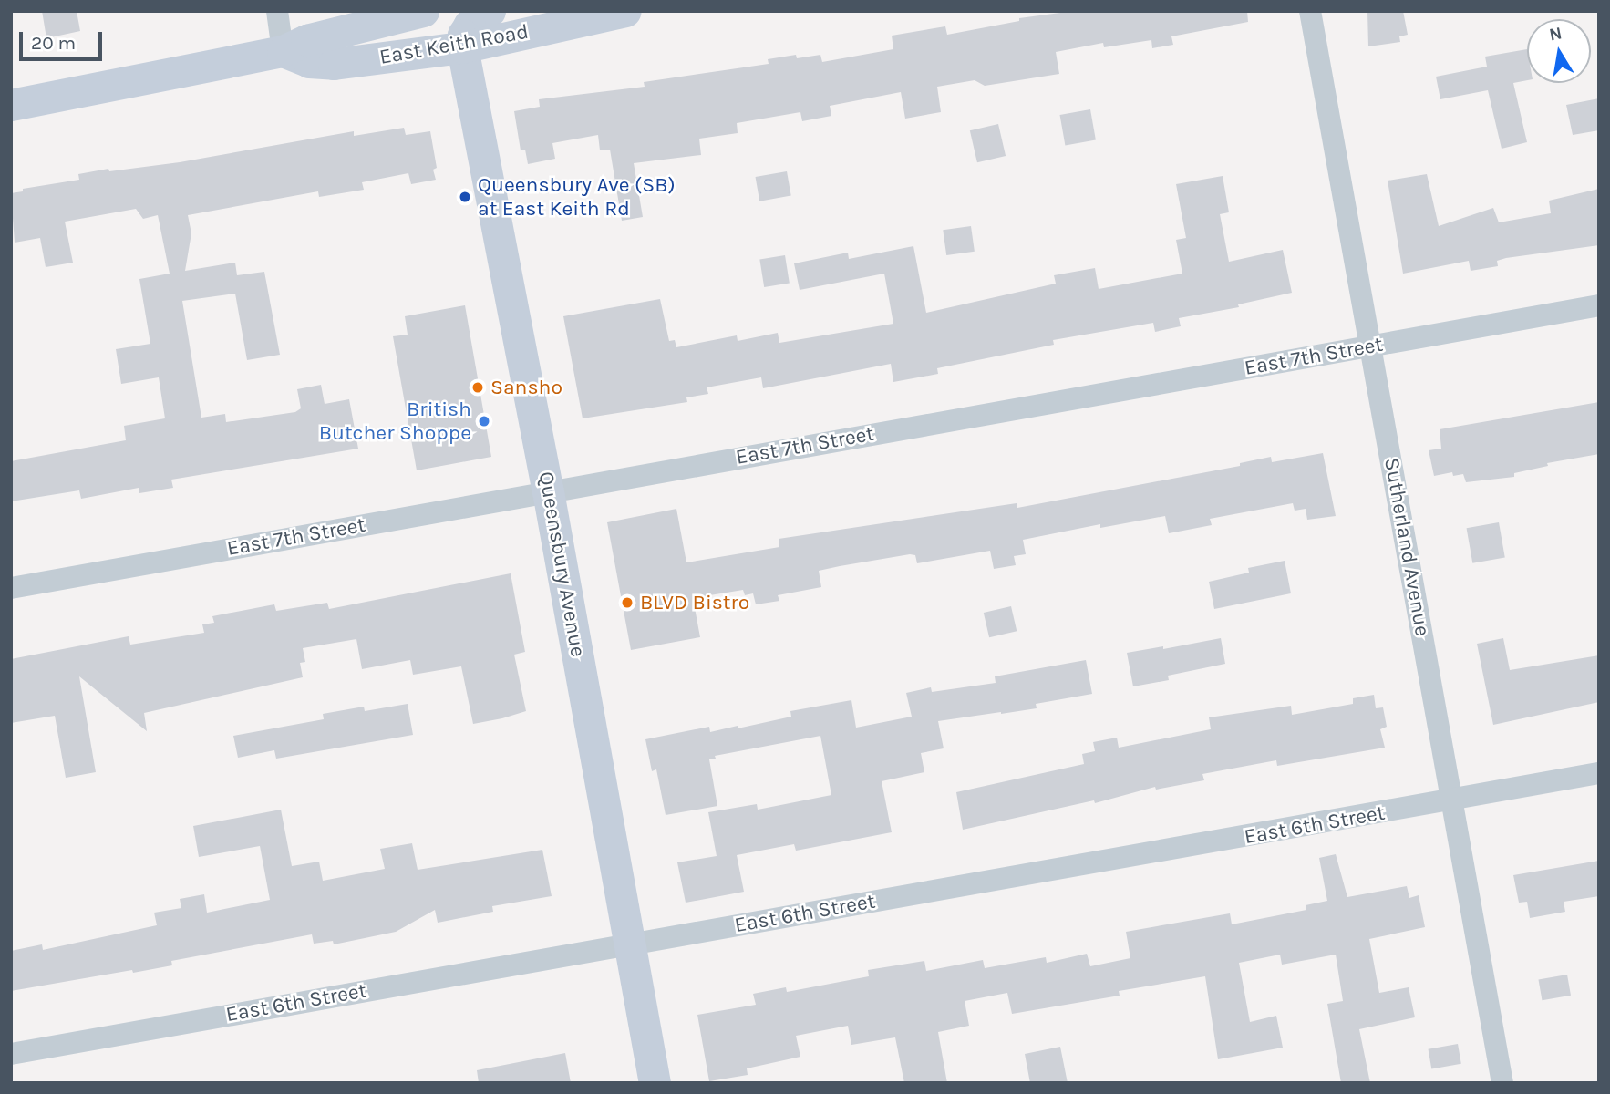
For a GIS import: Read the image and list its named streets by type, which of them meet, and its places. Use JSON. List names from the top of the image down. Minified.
{"streets":{"street":["East Keith Road","East 7th Street","Sutherland Avenue","Queensbury Avenue","East 6th Street"]},"crossings":[["East Keith Road","Queensbury Avenue"],["East 7th Street","Sutherland Avenue"],["East 7th Street","Queensbury Avenue"],["Sutherland Avenue","East 6th Street"],["Queensbury Avenue","East 6th Street"]],"places":["Queensbury Ave (SB) at East Keith Rd","Sansho","British Butcher Shoppe","BLVD Bistro"],"scale_bar":"20 m","north":"top"}
